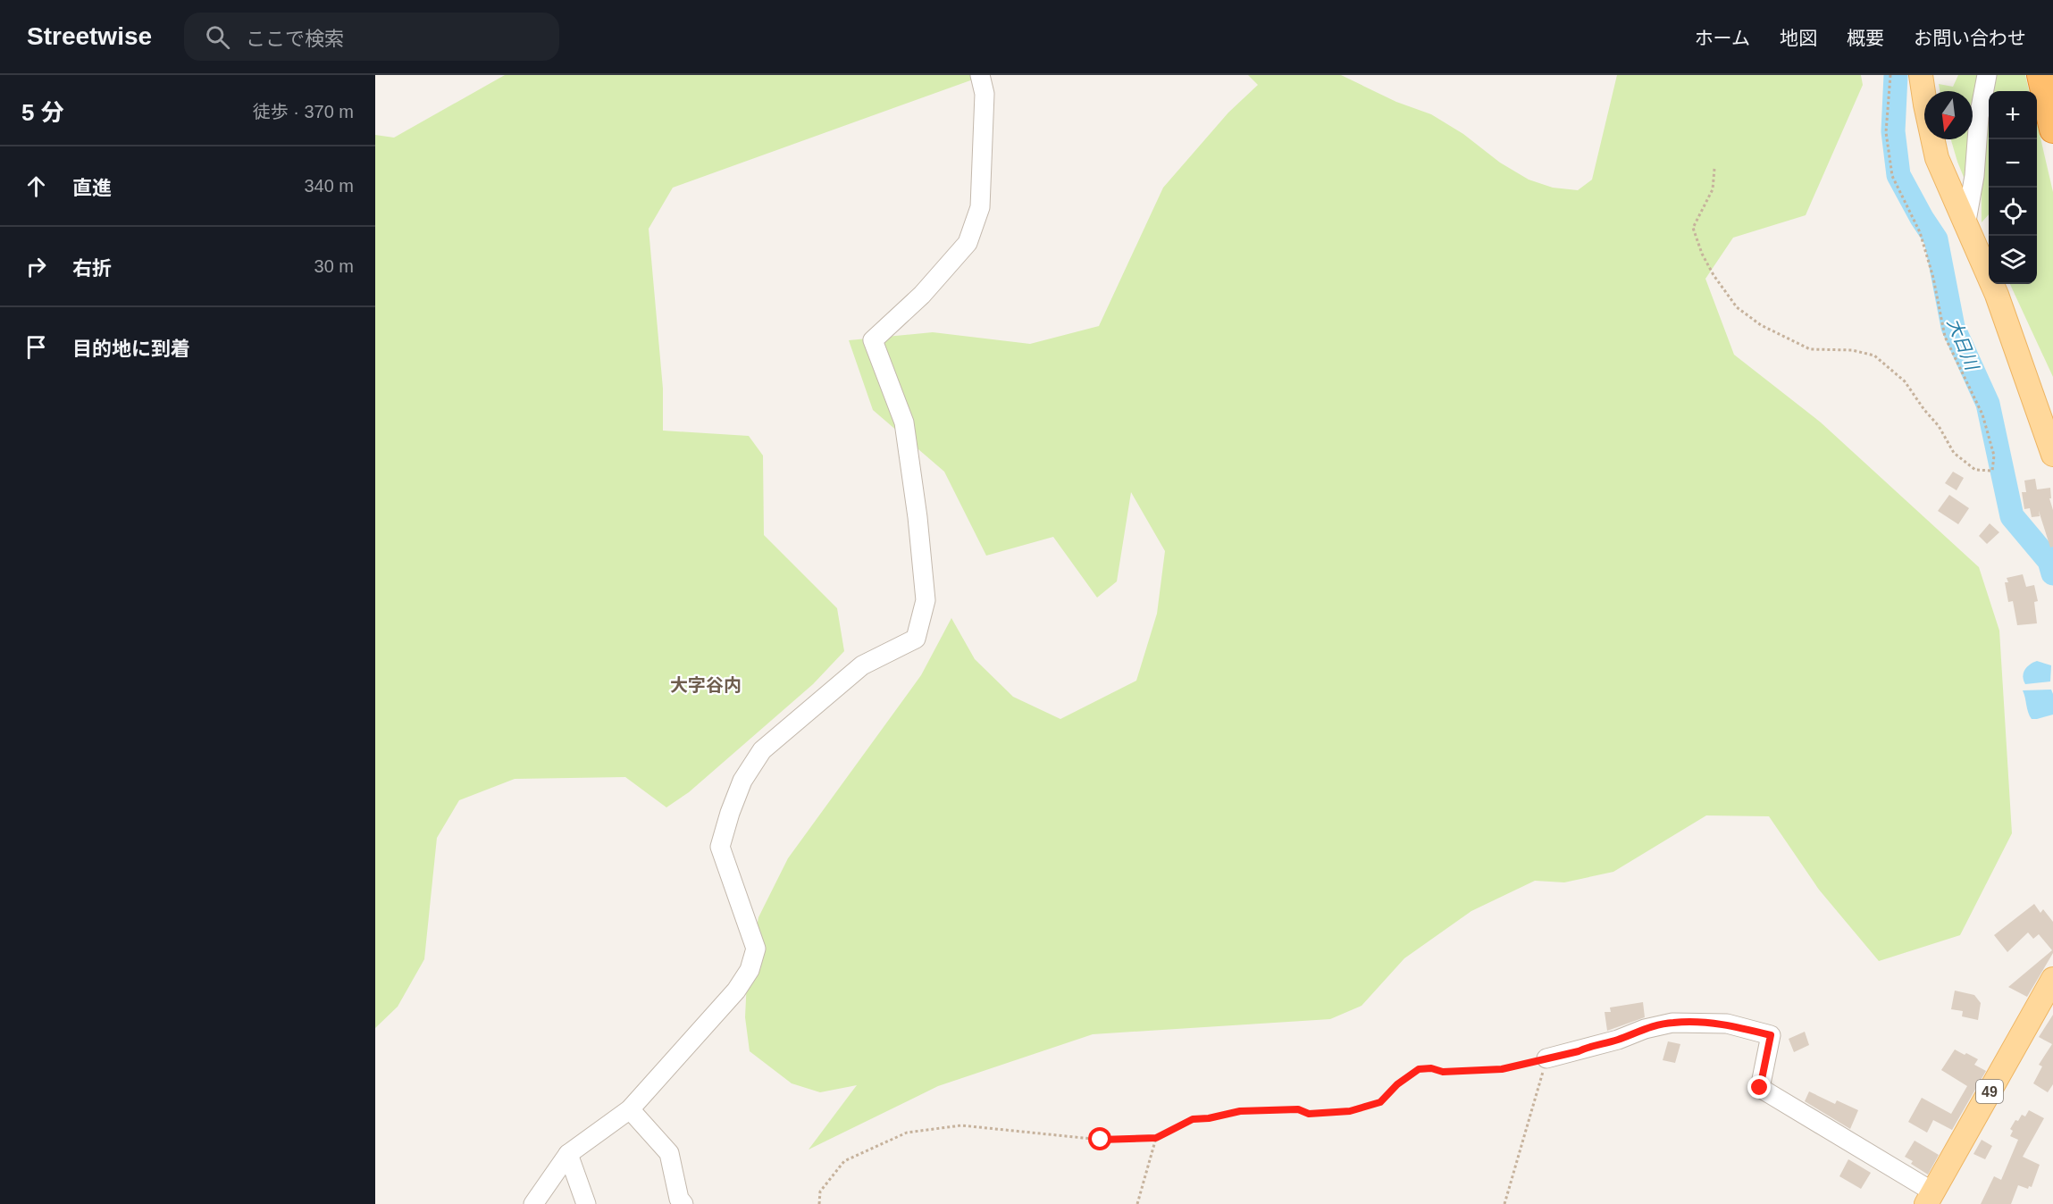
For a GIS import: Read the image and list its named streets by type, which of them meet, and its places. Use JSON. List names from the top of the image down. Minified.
{"streets":{"main road":["49"]},"districts":["大字谷内"],"water":["大日川"],"north":"bottom","page":{"header":"Streetwise","search":"ここで検索","nav":["ホーム","地図","概要","お問い合わせ"],"heading":["5 分","徒歩 · 370 m"],"map_buttons":["+","−"],"list":[["直進","340 m"],["右折","30 m"],"目的地に到着"]}}
